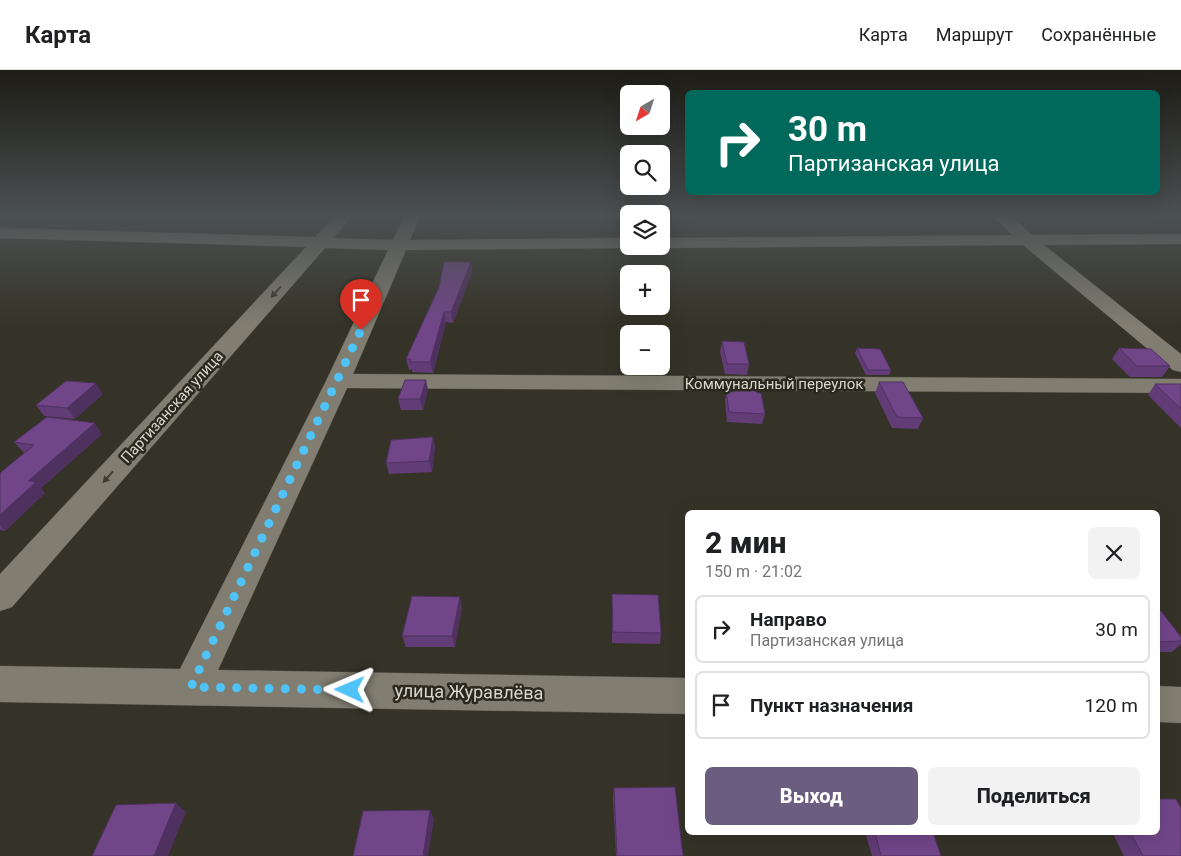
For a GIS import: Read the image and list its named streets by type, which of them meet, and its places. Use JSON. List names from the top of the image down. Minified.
{"streets":{"street":["Коммунальный переулок","Партизанская улица","улица Журавлёва"]},"north":"bottom left","page":{"header":"Карта","nav":["Карта","Маршрут","Сохранённые"],"map_buttons":["+","−"],"turn":["30 m","Партизанская улица"],"heading":["2 мин","150 m · 21:02"],"list":[{"name":"Направо","note":"Партизанская улица","value":"30 m"},{"name":"Пункт назначения","value":"120 m"}],"buttons":["Выход","Поделиться"]}}
